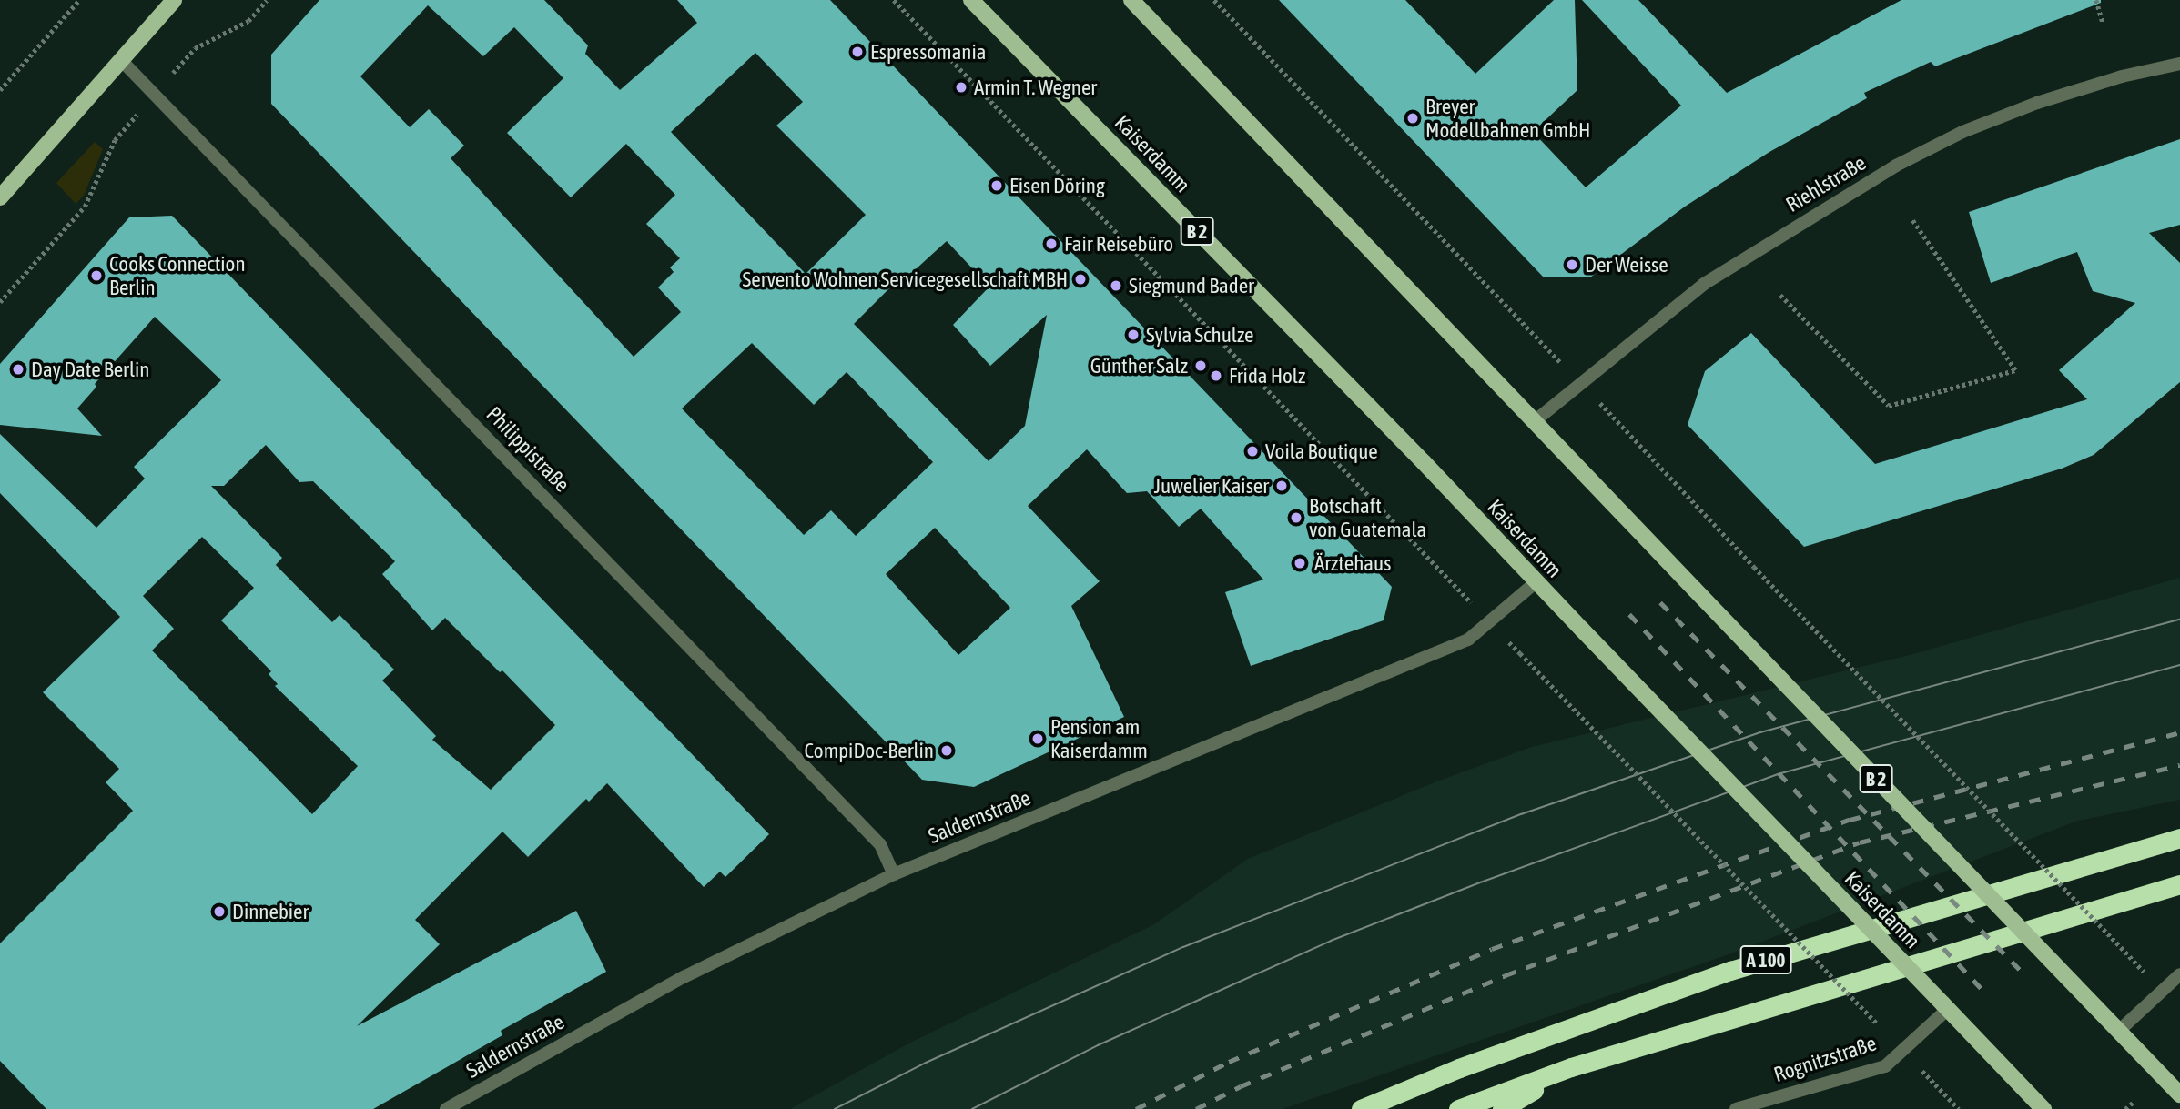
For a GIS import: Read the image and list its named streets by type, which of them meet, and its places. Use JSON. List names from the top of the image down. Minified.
{"streets":{"highway":["A 100"],"main road":["Kaiserdamm","B 2"],"street":["Riehlstraße","Philippistraße","Saldernstraße","Rognitzstraße"]},"crossings":[["Kaiserdamm","Saldernstraße"],["Kaiserdamm","Rognitzstraße"],["Riehlstraße","B 2"],["Philippistraße","Saldernstraße"]],"places":["Espressomania","Armin T. Wegner","Breyer Modellbahnen GmbH","Eisen Döring","Fair Reisebüro","Der Weisse","Cooks Connection Berlin","Servento Wohnen Servicegesellschaft MBH","Siegmund Bader","Sylvia Schulze","Günther Salz","Day Date Berlin","Frida Holz","Voila Boutique","Juwelier Kaiser","Botschaft von Guatemala","Ärztehaus","Pension am Kaiserdamm","CompiDoc-Berlin","Dinnebier"]}
